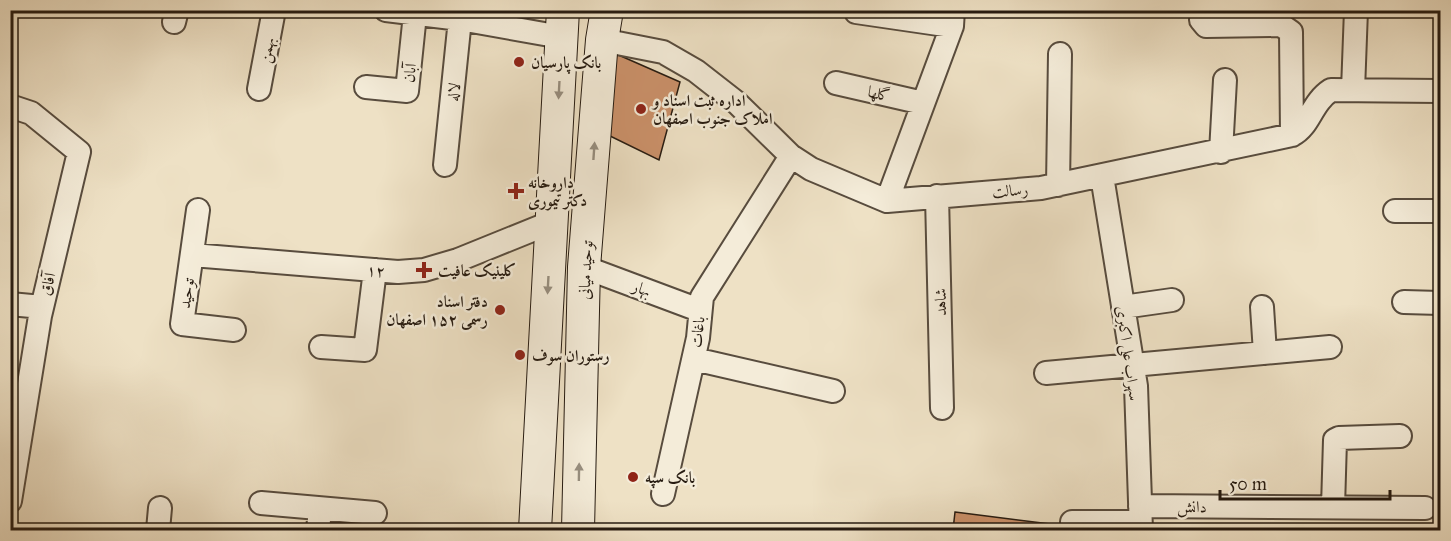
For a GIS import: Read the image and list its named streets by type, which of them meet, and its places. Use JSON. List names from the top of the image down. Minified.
{"streets":{"main road":["توحید میانی"],"street":["بهمن","آبان","لاله","گلها","رسالت","۱۲","آفاق","بهار","توحید","شاهد","باغات","سهراب علی اکبری","دانش"]},"crossings":[["رسالت","توحید میانی"],["رسالت","شاهد"],["رسالت","باغات"],["رسالت","سهراب علی اکبری"],["۱۲","توحید"],["توحید میانی","بهار"],["بهار","باغات"],["سهراب علی اکبری","دانش"]],"places":{"other":["بانک پارسیان","اداره ثبت اسناد و املاک جنوب اصفهان","دفتر اسناد رسمی ۱۵۲ اصفهان","رستوران سوف","بانک سپه"],"health":["داروخانه دکتر تیموری","کلینیک عافیت"]},"scale_bar":"50 m"}
